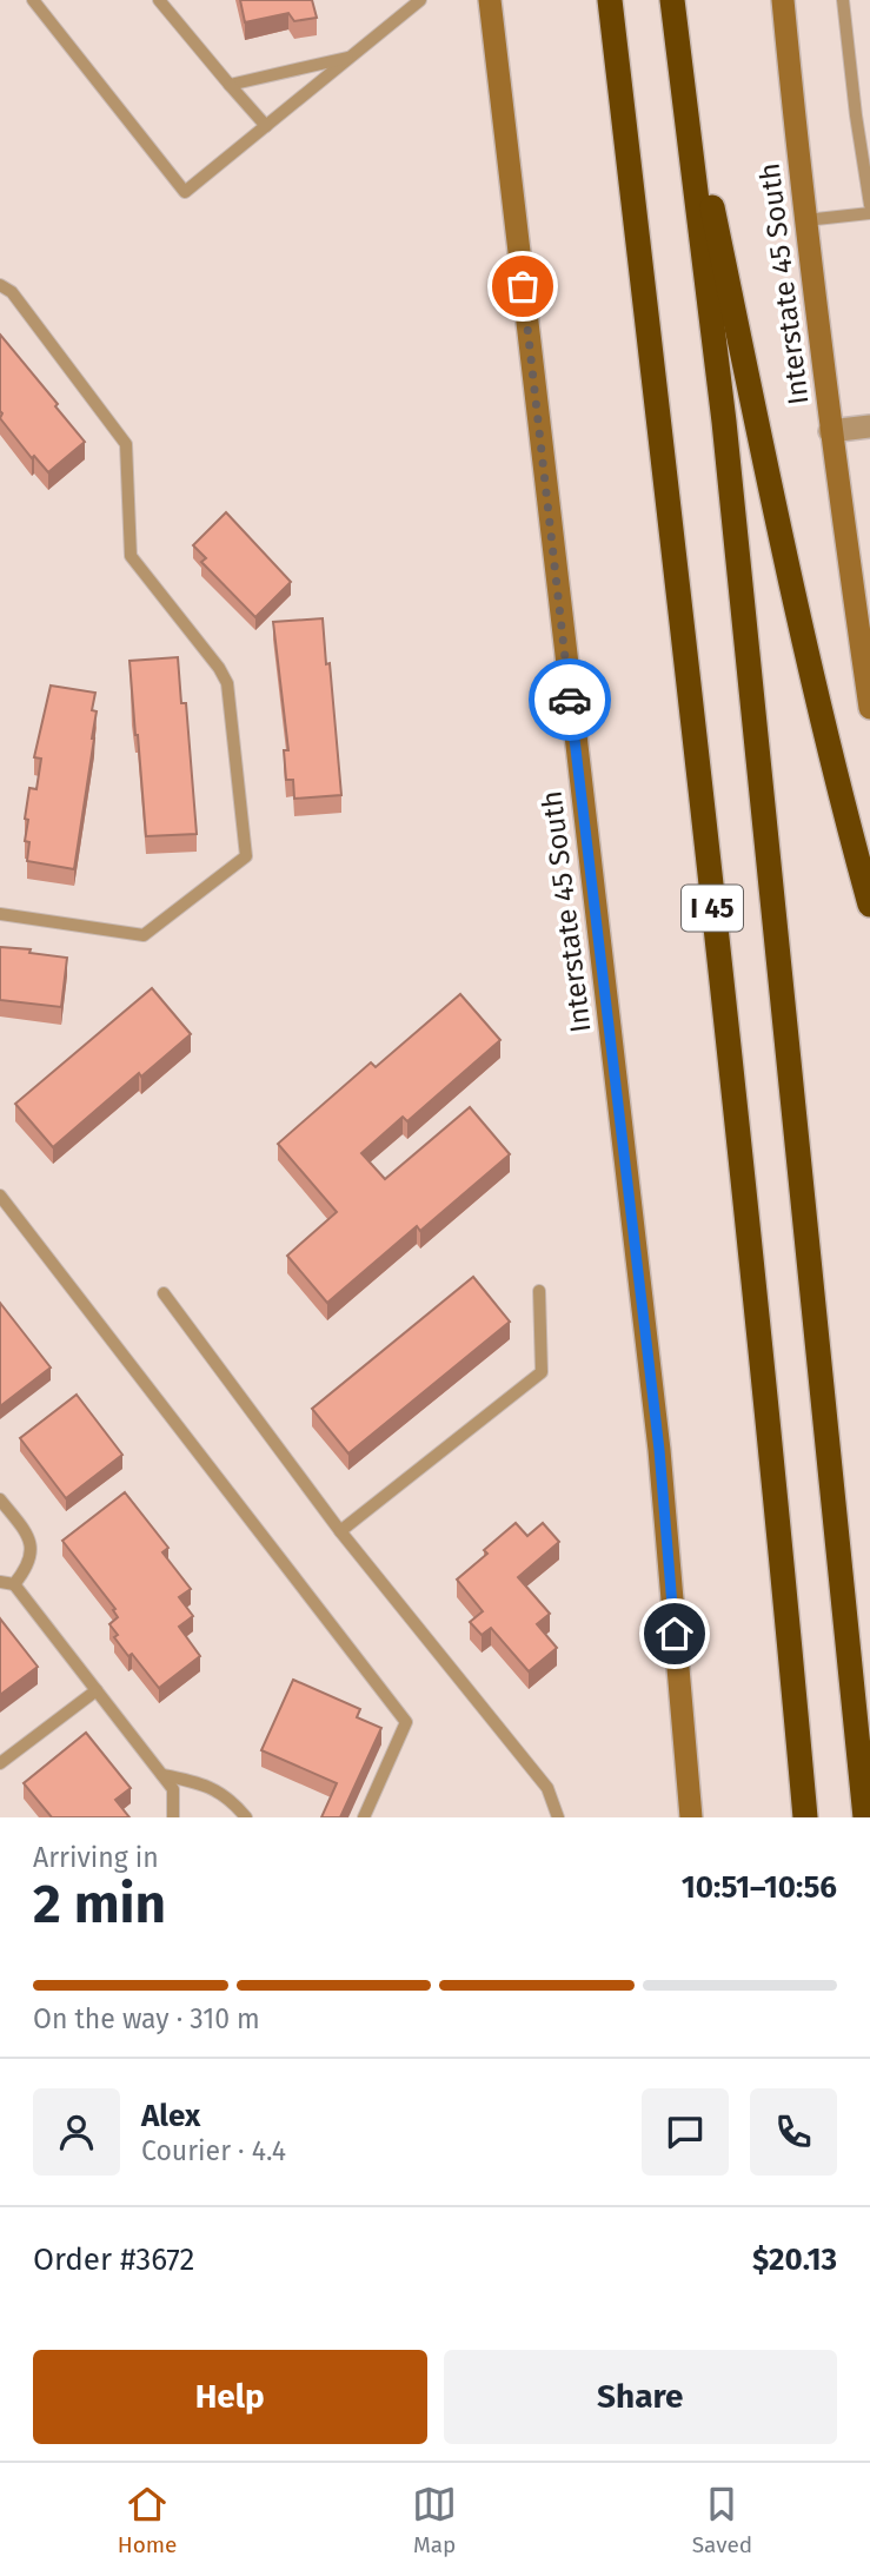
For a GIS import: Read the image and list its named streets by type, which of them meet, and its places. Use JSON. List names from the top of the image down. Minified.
{"streets":{"highway":["I 45"],"main road":["Interstate 45 South"]},"page":{"heading":["2 min","Arriving in","10:51–10:56"],"panel":["Alex","Courier · 4.4","Order #3672","$20.13"],"bar":"On the way · 310 m","buttons":["Help","Share"],"tabs":["Home","Map","Saved"]}}
